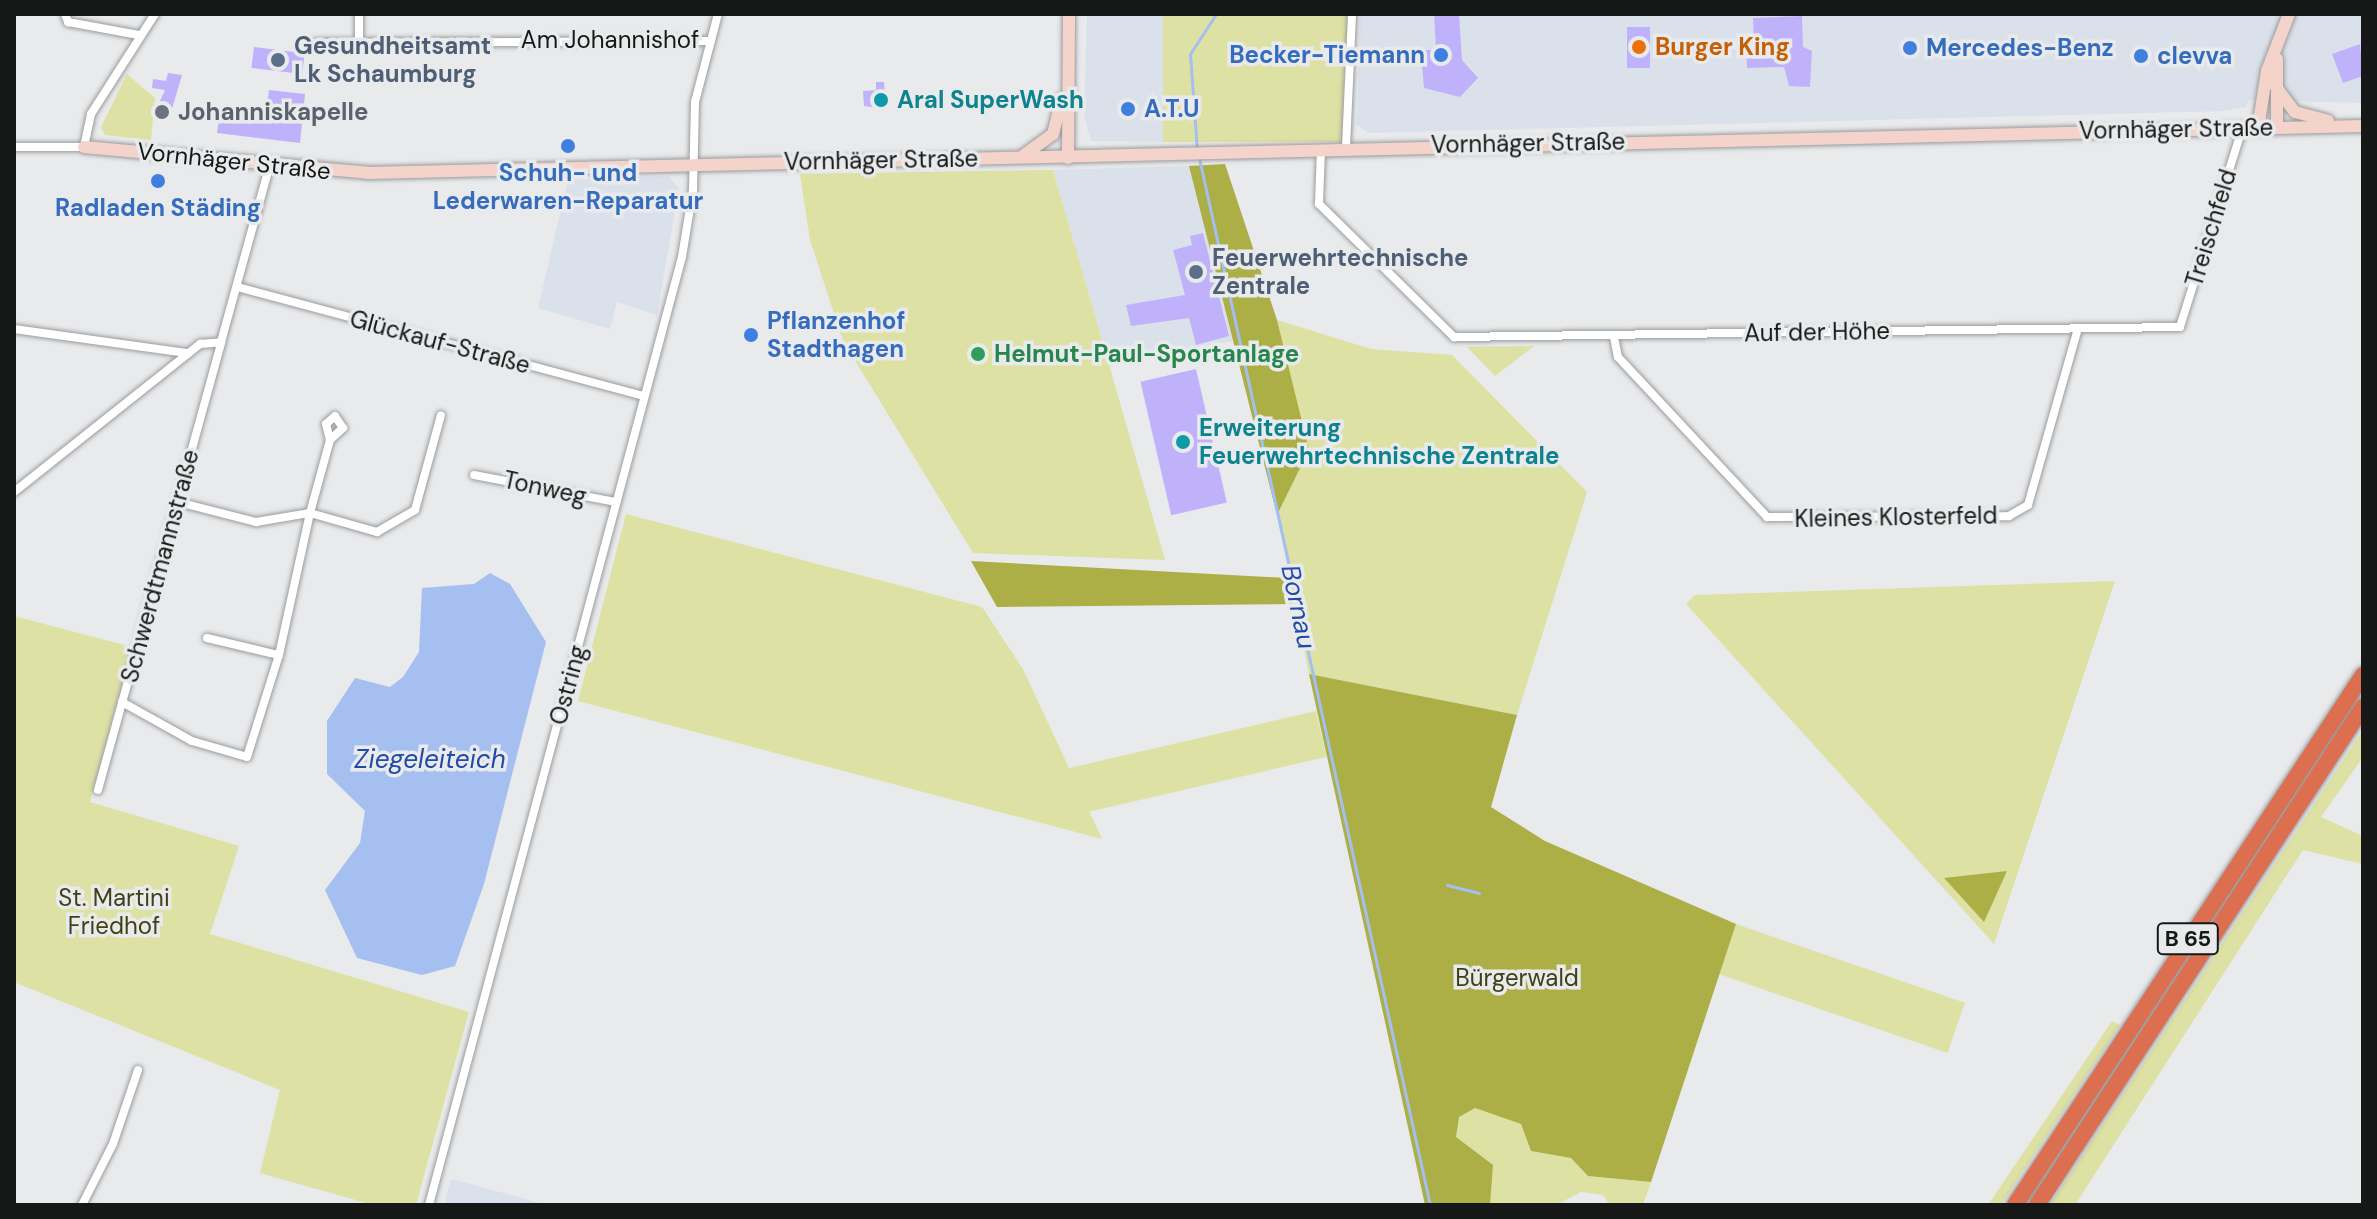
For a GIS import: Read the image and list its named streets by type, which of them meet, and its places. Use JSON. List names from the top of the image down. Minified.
{"streets":{"highway":["B 65"],"main road":["Vornhäger Straße"],"street":["Am Johannishof","Treischfeld","Auf der Höhe","Glückauf-Straße","Tonweg","Kleines Klosterfeld","Schwerdtmannstraße","Ostring"]},"crossings":[["Vornhäger Straße","Treischfeld"],["Vornhäger Straße","Auf der Höhe"],["Vornhäger Straße","Schwerdtmannstraße"],["Vornhäger Straße","Ostring"],["Treischfeld","Auf der Höhe"],["Auf der Höhe","Kleines Klosterfeld"],["Glückauf-Straße","Schwerdtmannstraße"],["Glückauf-Straße","Ostring"],["Tonweg","Ostring"]],"water":["Bornau","Ziegeleiteich"],"parks":["St. Martini Friedhof","Bürgerwald"],"places":["Burger King","Mercedes-Benz","Becker-Tiemann","clevva","Gesundheitsamt Lk Schaumburg","Aral SuperWash","A.T.U","Johanniskapelle","Schuh- und Lederwaren-Reparatur","Radladen Städing","Feuerwehrtechnische Zentrale","Pflanzenhof Stadthagen","Helmut-Paul-Sportanlage","Erweiterung Feuerwehrtechnische Zentrale"]}
